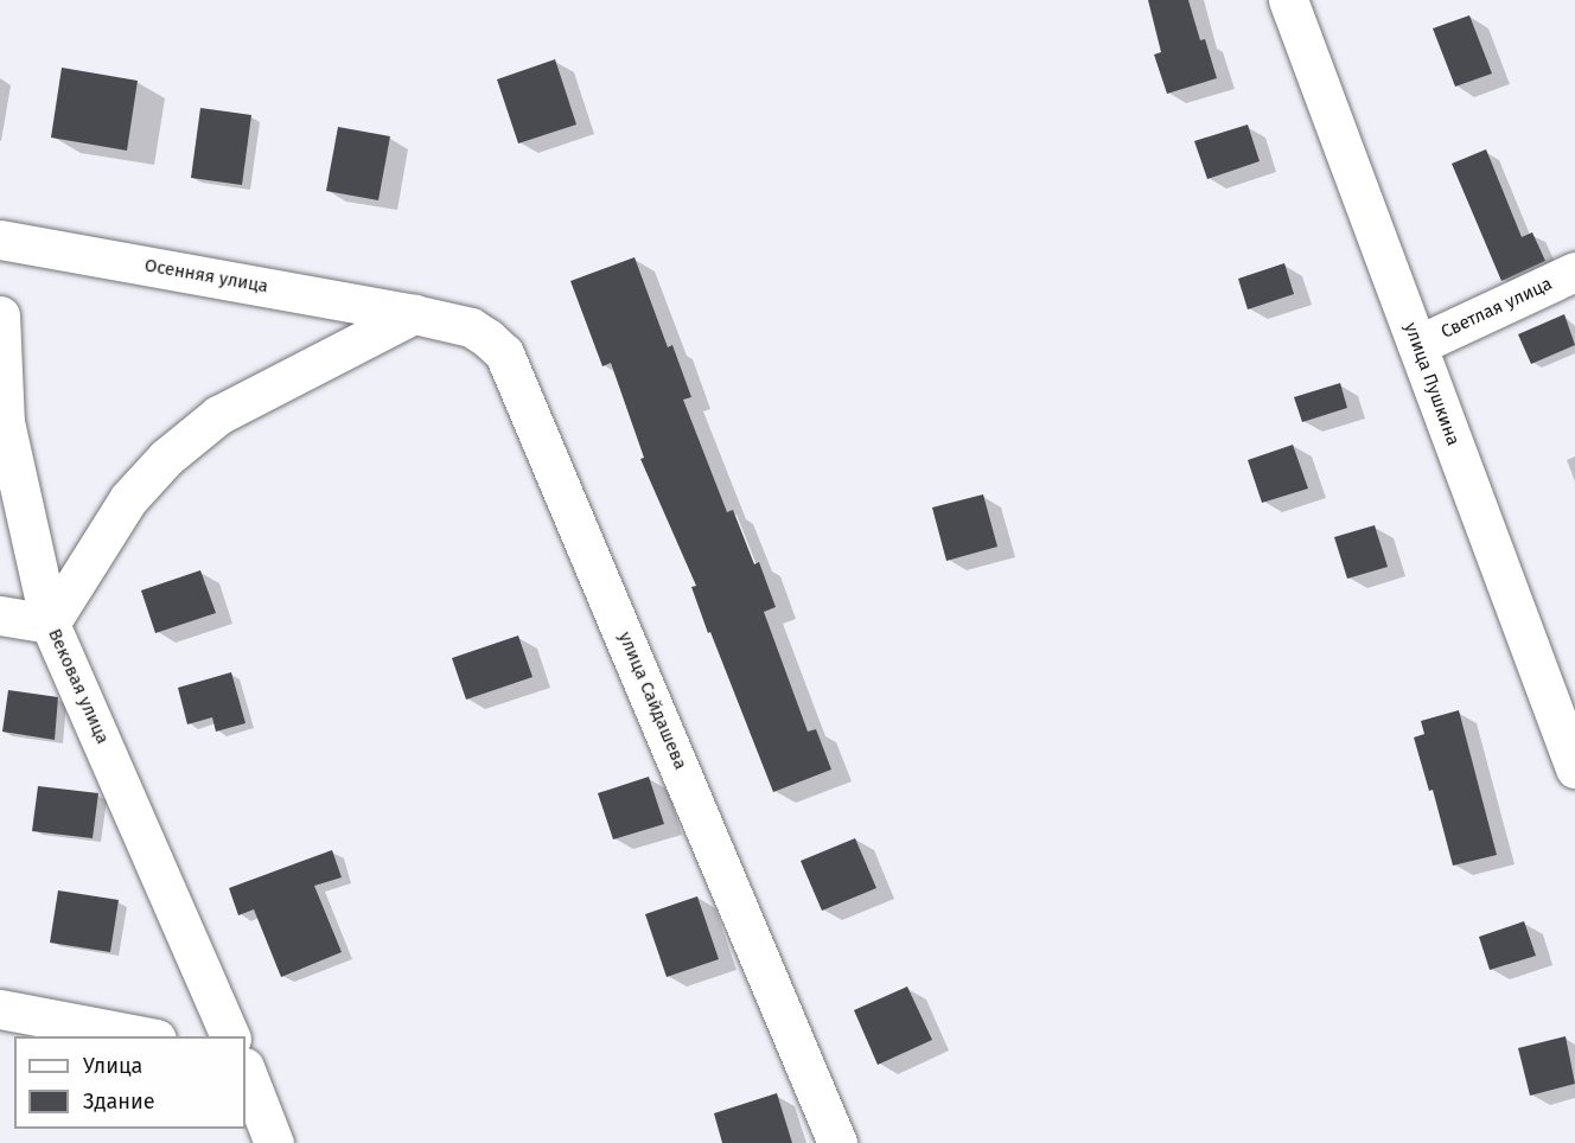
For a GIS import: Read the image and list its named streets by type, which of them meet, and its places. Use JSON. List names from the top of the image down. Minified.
{"streets":{"street":["Осенняя улица","Светлая улица","улица Пушкина","Вековая улица","улица Сайдашева"]},"crossings":[["Осенняя улица","улица Сайдашева"],["Светлая улица","улица Пушкина"]],"legend":["Улица","Здание"]}
